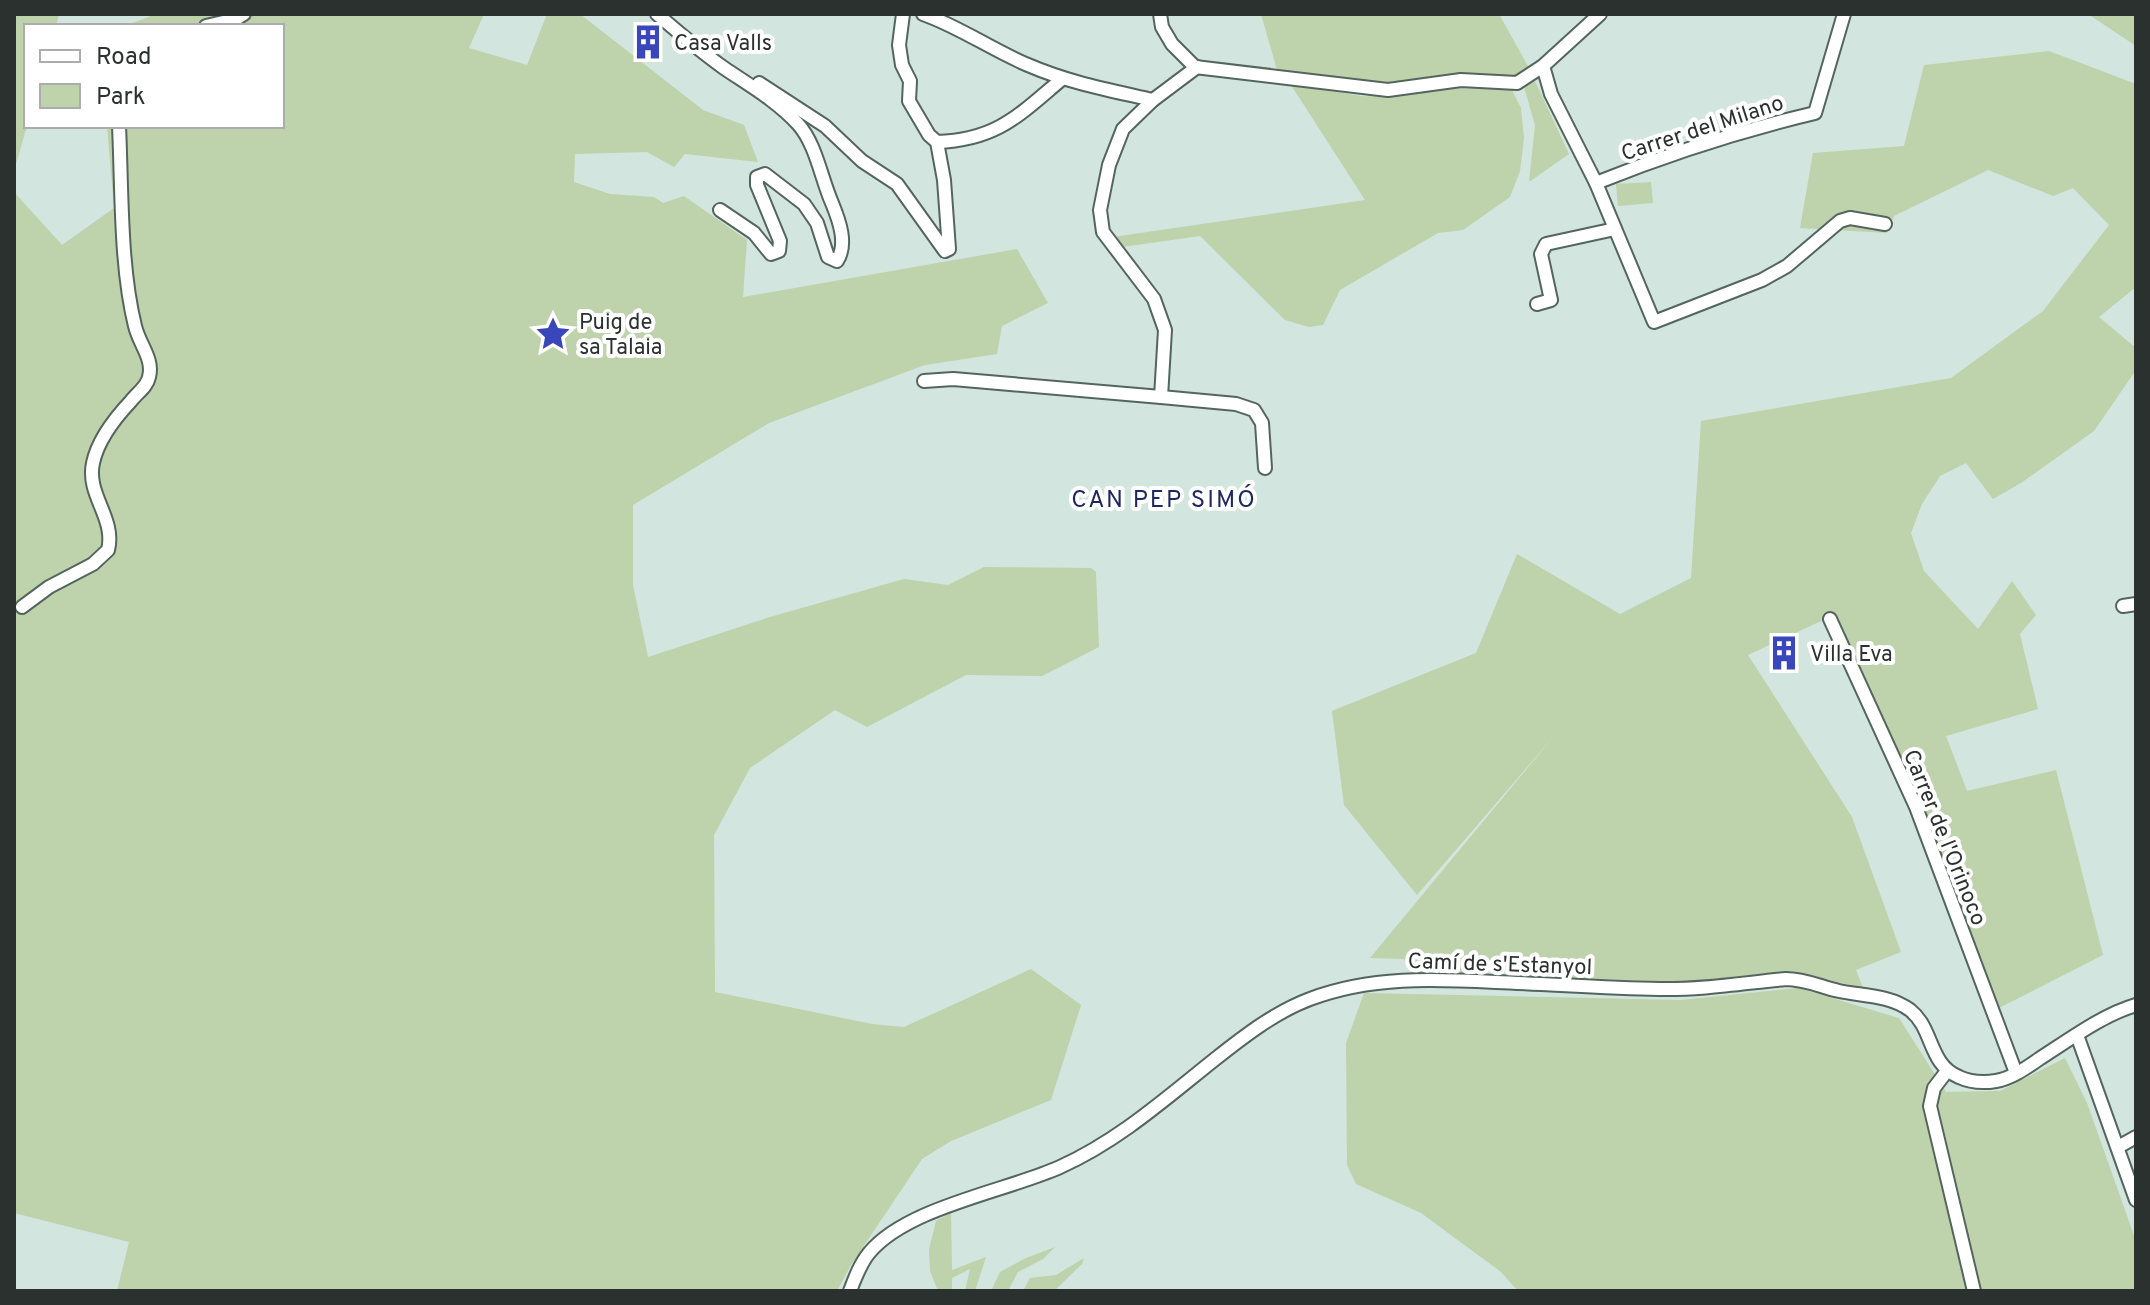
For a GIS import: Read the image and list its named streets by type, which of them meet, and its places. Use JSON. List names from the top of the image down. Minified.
{"streets":{"street":["Carrer del Milano","Carrer de l'Orinoco","Camí de s'Estanyol"]},"districts":["CAN PEP SIMÓ"],"places":{"building":["Casa Valls","Villa Eva"],"place":["Puig de sa Talaia"]},"legend":["Road","Park"]}
